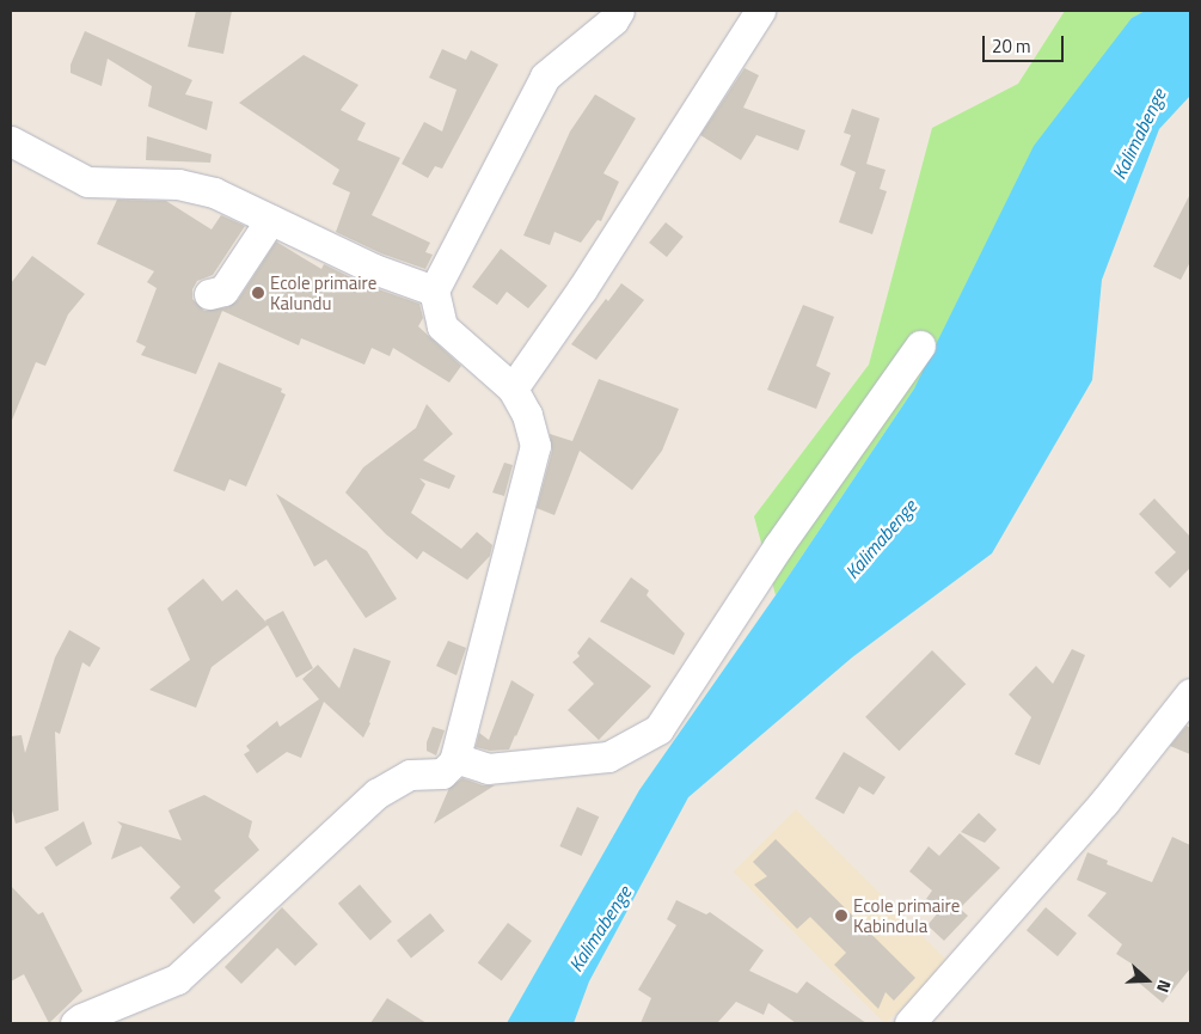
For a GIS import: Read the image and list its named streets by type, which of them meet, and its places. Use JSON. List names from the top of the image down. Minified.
{"water":["Kalimabenge"],"places":["Ecole primaire Kalundu","Ecole primaire Kabindula"],"scale_bar":"20 m","north":"right"}
